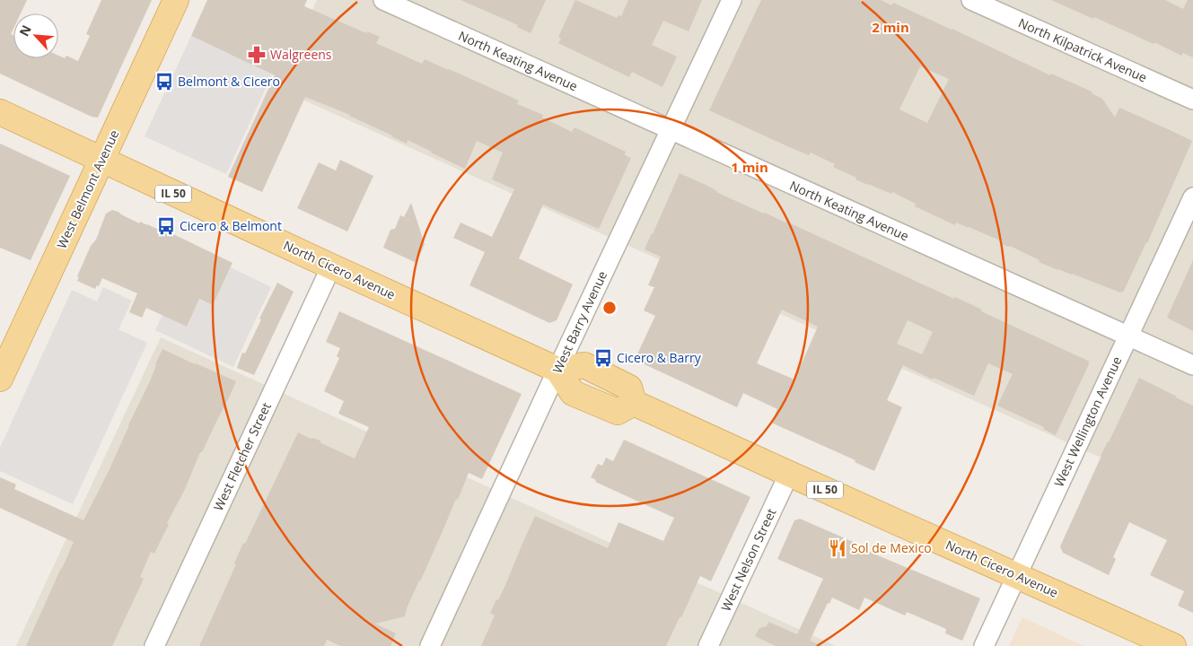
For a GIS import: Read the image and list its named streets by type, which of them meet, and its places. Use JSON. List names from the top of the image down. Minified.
{"streets":{"main road":["West Belmont Avenue","IL 50","North Cicero Avenue"],"street":["North Kilpatrick Avenue","North Keating Avenue","West Barry Avenue","West Wellington Avenue","West Fletcher Street","West Nelson Street"]},"crossings":[["North Keating Avenue","West Barry Avenue"],["North Keating Avenue","West Wellington Avenue"],["West Belmont Avenue","North Cicero Avenue"],["North Cicero Avenue","West Barry Avenue"],["North Cicero Avenue","West Wellington Avenue"],["North Cicero Avenue","West Fletcher Street"],["North Cicero Avenue","West Nelson Street"]],"places":{"pharmacy":["Walgreens"],"bus stop":["Belmont & Cicero","Cicero & Belmont","Cicero & Barry"],"restaurant":["Sol de Mexico"]},"north":"top left","rings":["2 min","1 min"]}
